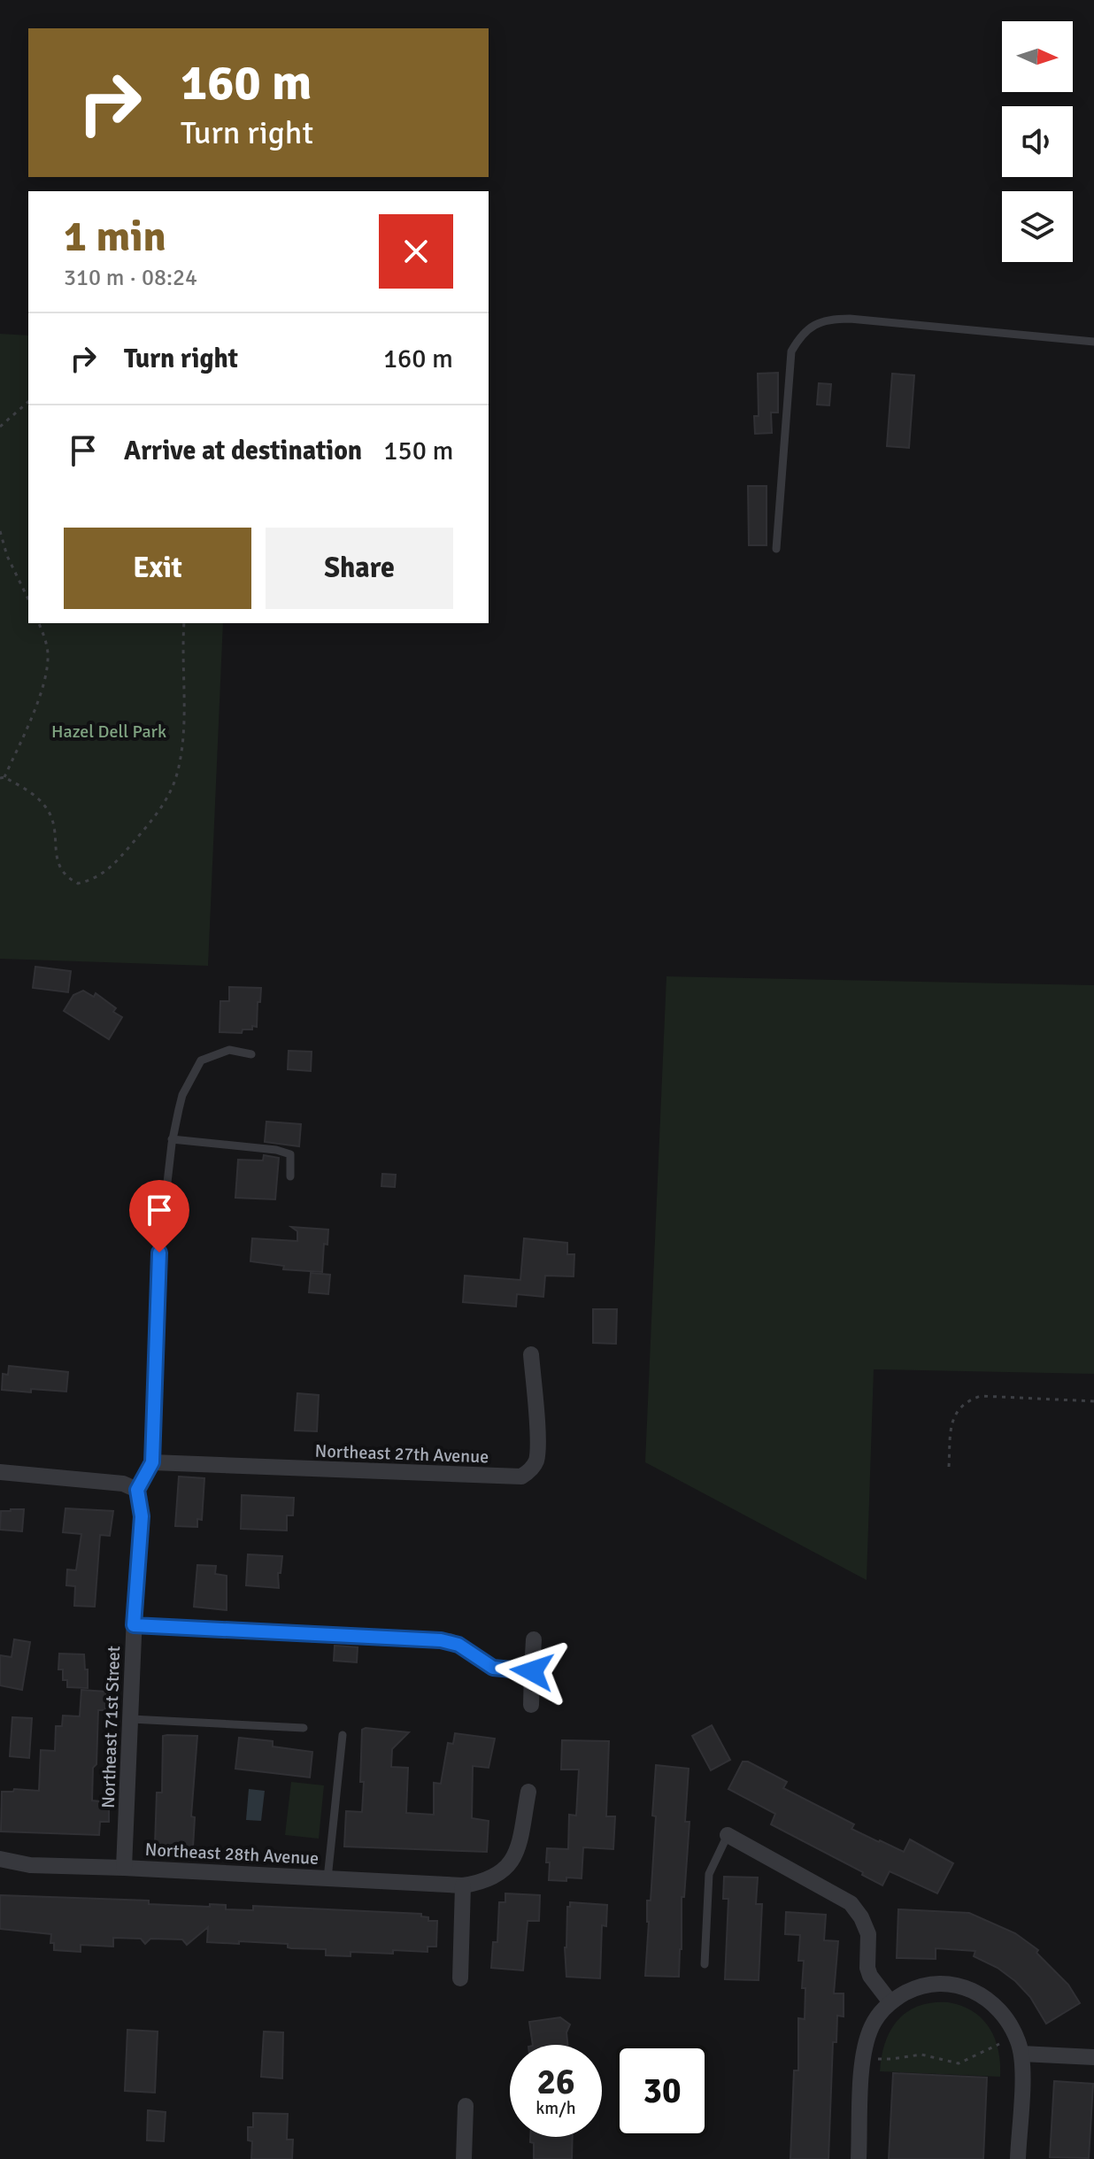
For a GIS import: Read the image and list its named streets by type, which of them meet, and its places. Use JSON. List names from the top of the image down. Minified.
{"streets":{"street":["Northeast 27th Avenue","Northeast 71st Street","Northeast 28th Avenue"]},"crossings":[["Northeast 71st Street","Northeast 28th Avenue"]],"parks":["Hazel Dell Park"],"north":"right","page":{"turn":["160 m","Turn right"],"heading":["1 min","310 m · 08:24"],"list":[{"name":"Turn right","value":"160 m"},{"name":"Arrive at destination","value":"150 m"}],"buttons":["Exit","Share"],"speed":"26 km/h","limit":"30"}}
